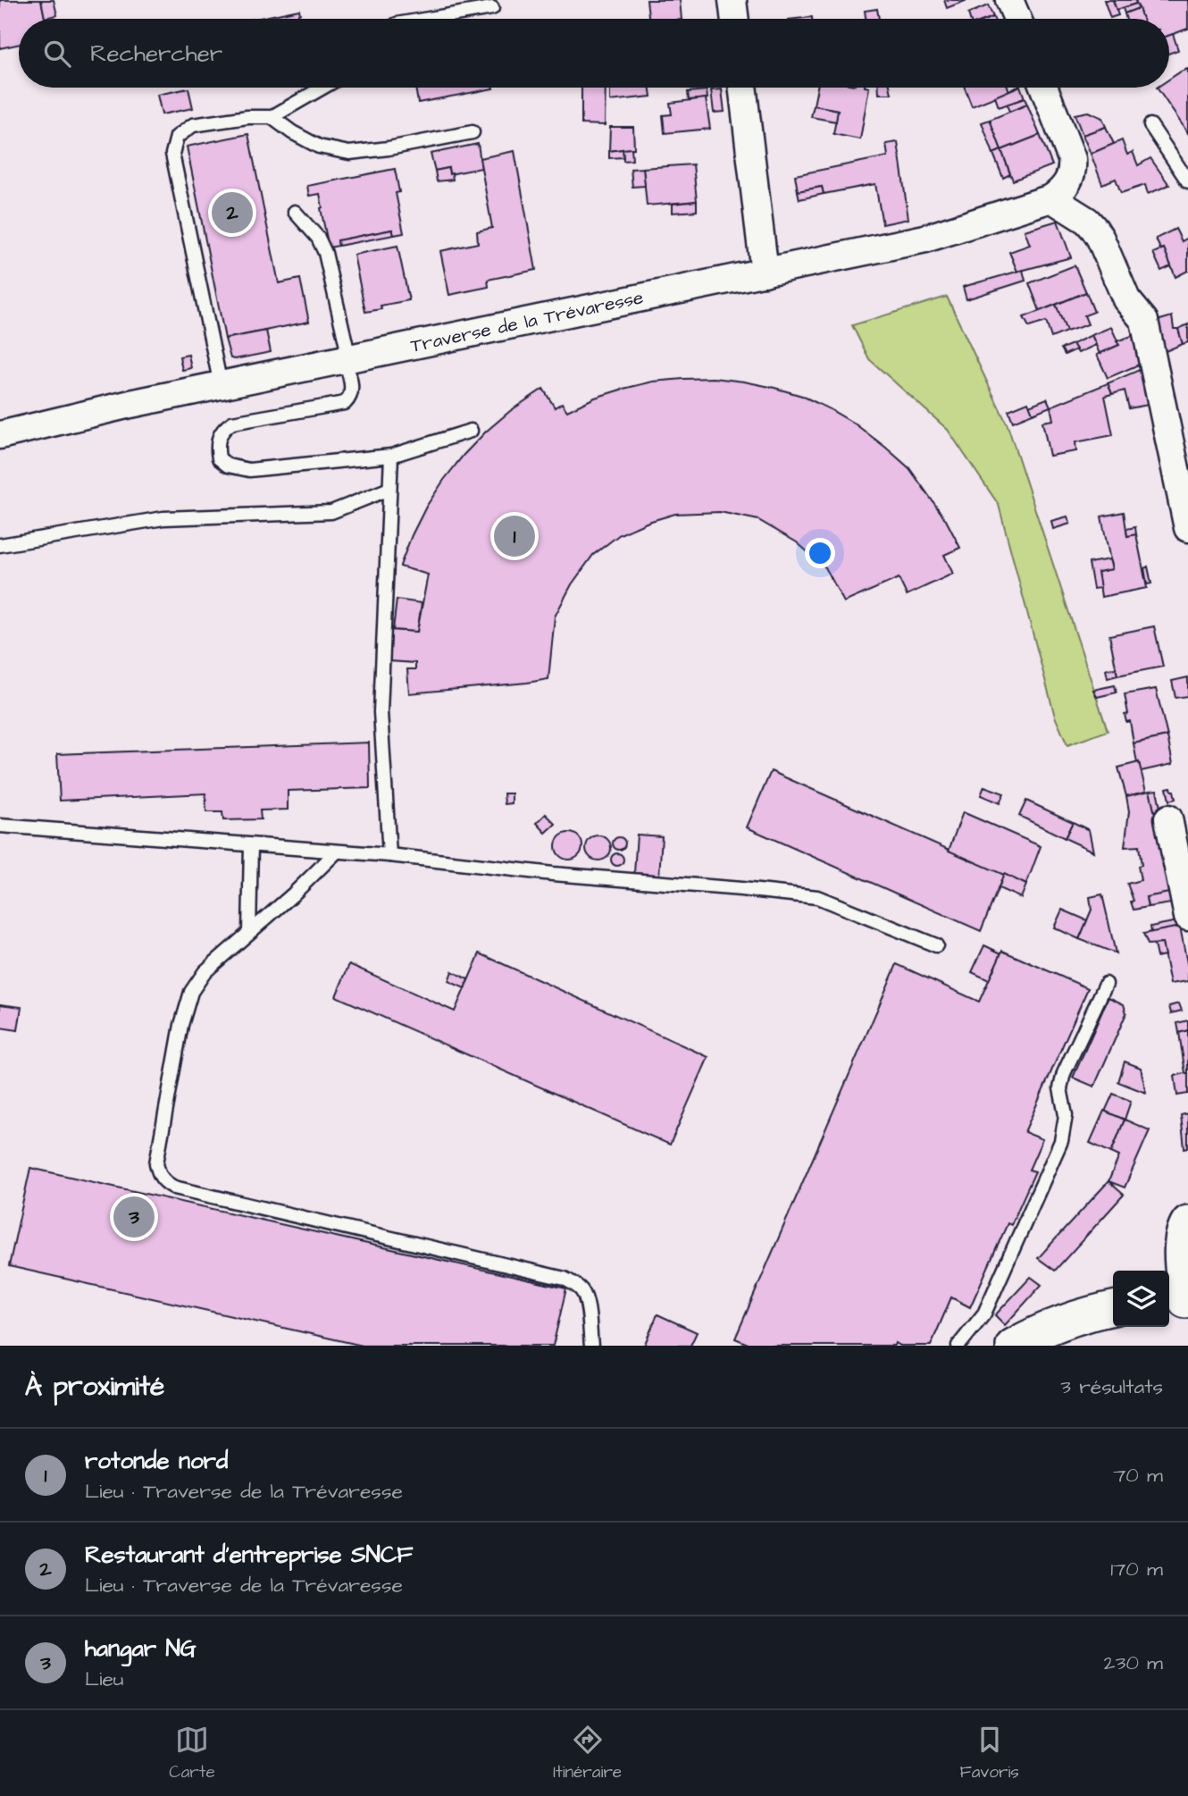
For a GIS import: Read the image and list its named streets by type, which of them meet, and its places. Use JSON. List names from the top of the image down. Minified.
{"streets":{"street":["Traverse de la Trévaresse"]},"page":{"search":"Rechercher","pins":["2","1","3"],"heading":["À proximité","3 résultats"],"list":[{"mark":"1","name":"rotonde nord","note":"Lieu · Traverse de la Trévaresse","value":"70 m"},{"mark":"2","name":"Restaurant d'entreprise SNCF","note":"Lieu · Traverse de la Trévaresse","value":"170 m"},{"mark":"3","name":"hangar NG","note":"Lieu","value":"230 m"}],"nav":["Carte","Itinéraire","Favoris"]}}
